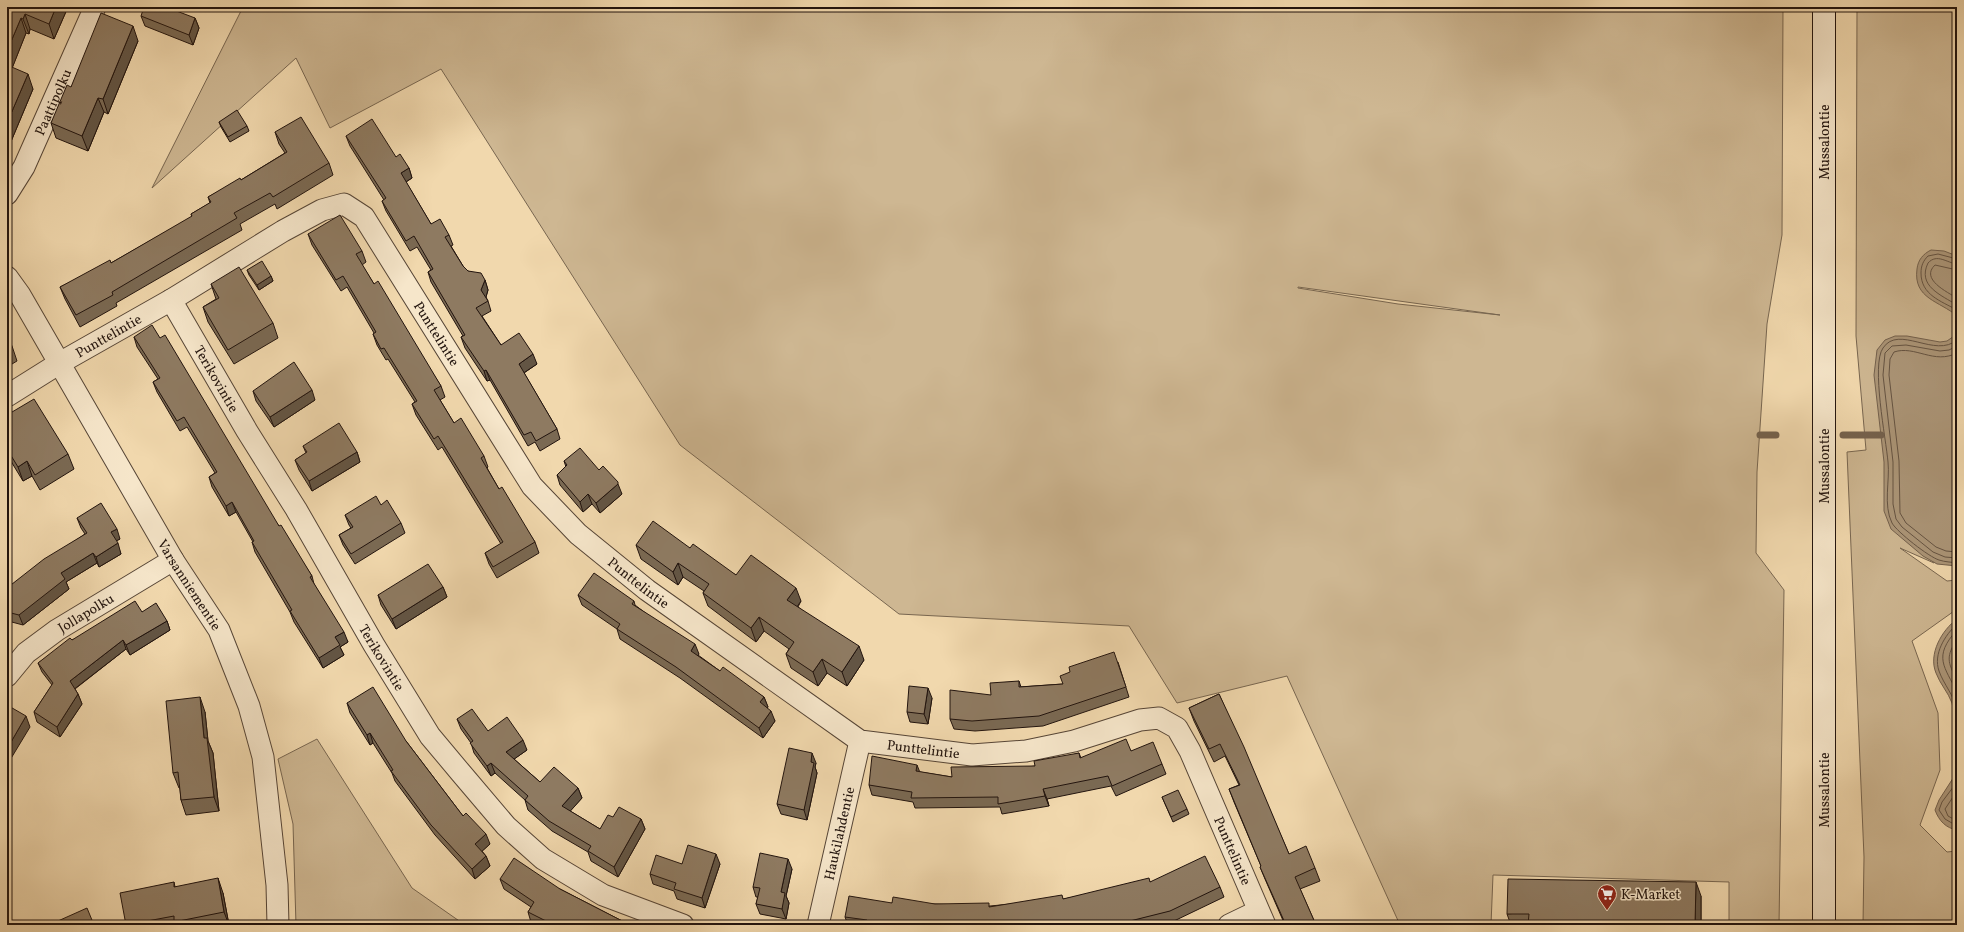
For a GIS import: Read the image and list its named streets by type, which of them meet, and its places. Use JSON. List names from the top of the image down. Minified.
{"streets":{"main road":["Mussalontie"],"street":["Paattipolku","Punttelintie","Terikovintie","Varsanniementie","Jollapolku","Haukilahdentie"]},"crossings":[["Punttelintie","Terikovintie"],["Punttelintie","Varsanniementie"],["Punttelintie","Haukilahdentie"],["Varsanniementie","Jollapolku"]],"places":{"supermarket":["K-Market"]}}
